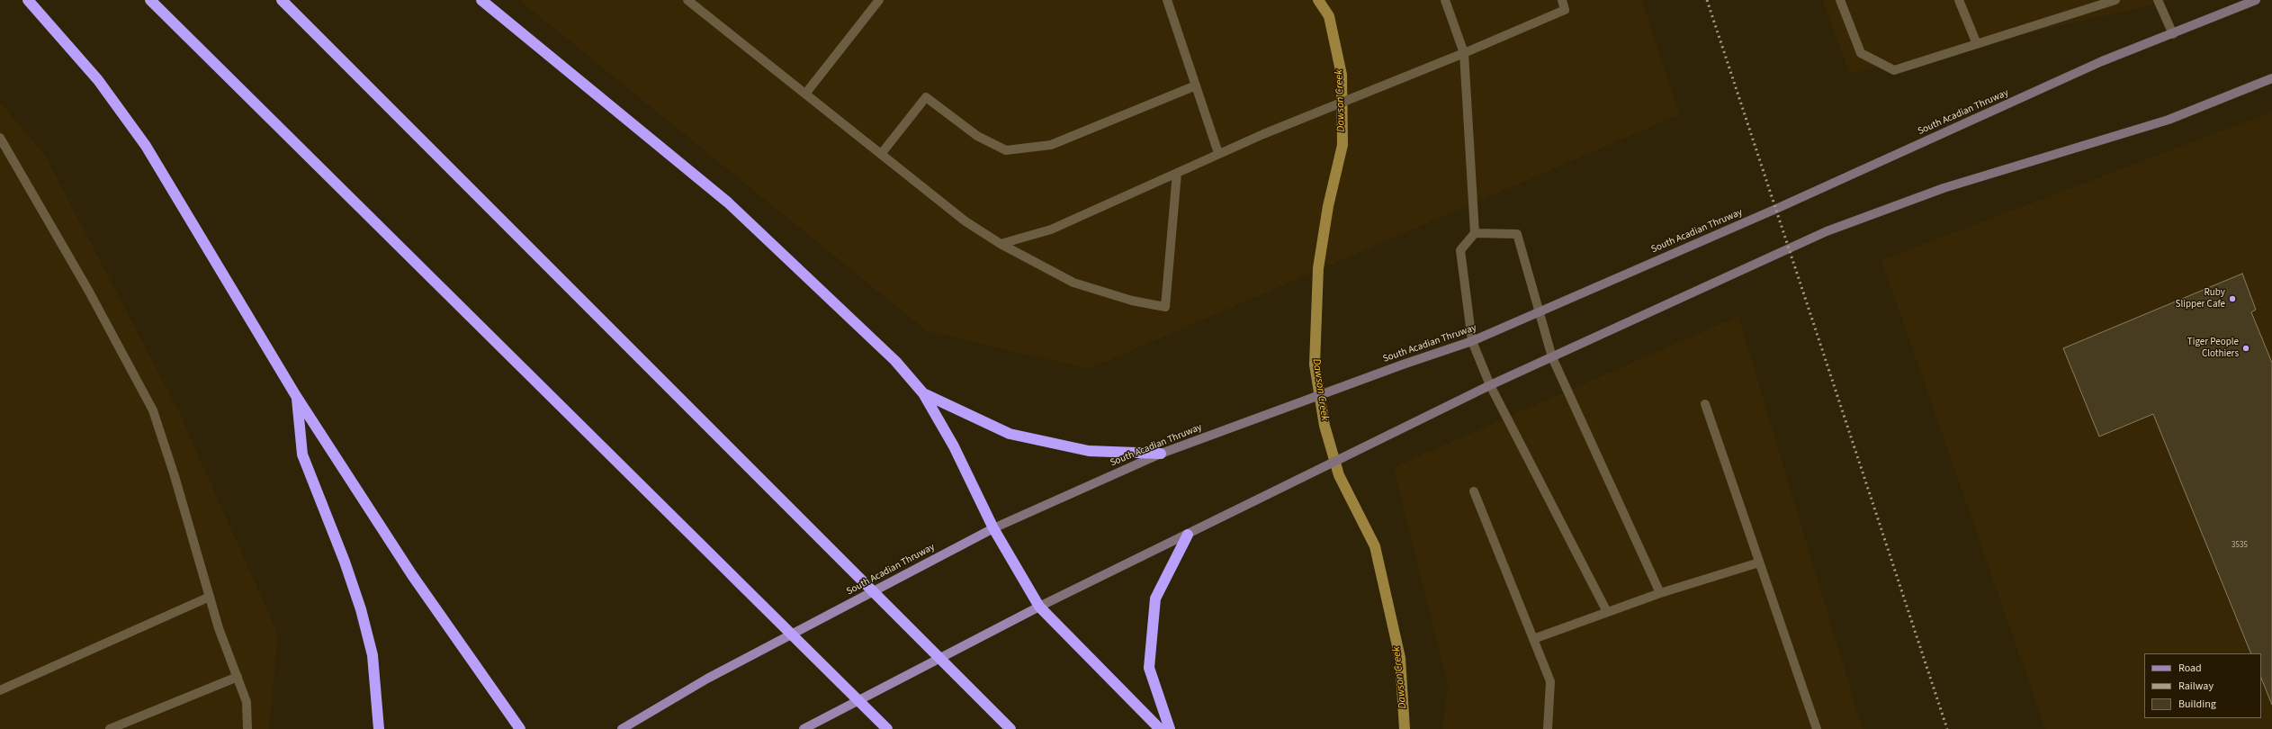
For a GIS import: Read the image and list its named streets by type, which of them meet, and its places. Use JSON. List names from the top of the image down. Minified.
{"streets":{"main road":["South Acadian Thruway"]},"water":["Dawson Creek"],"places":["Ruby Slipper Cafe","Tiger People Clothiers"],"house_numbers":["3535"],"legend":["Road","Railway","Building"]}
